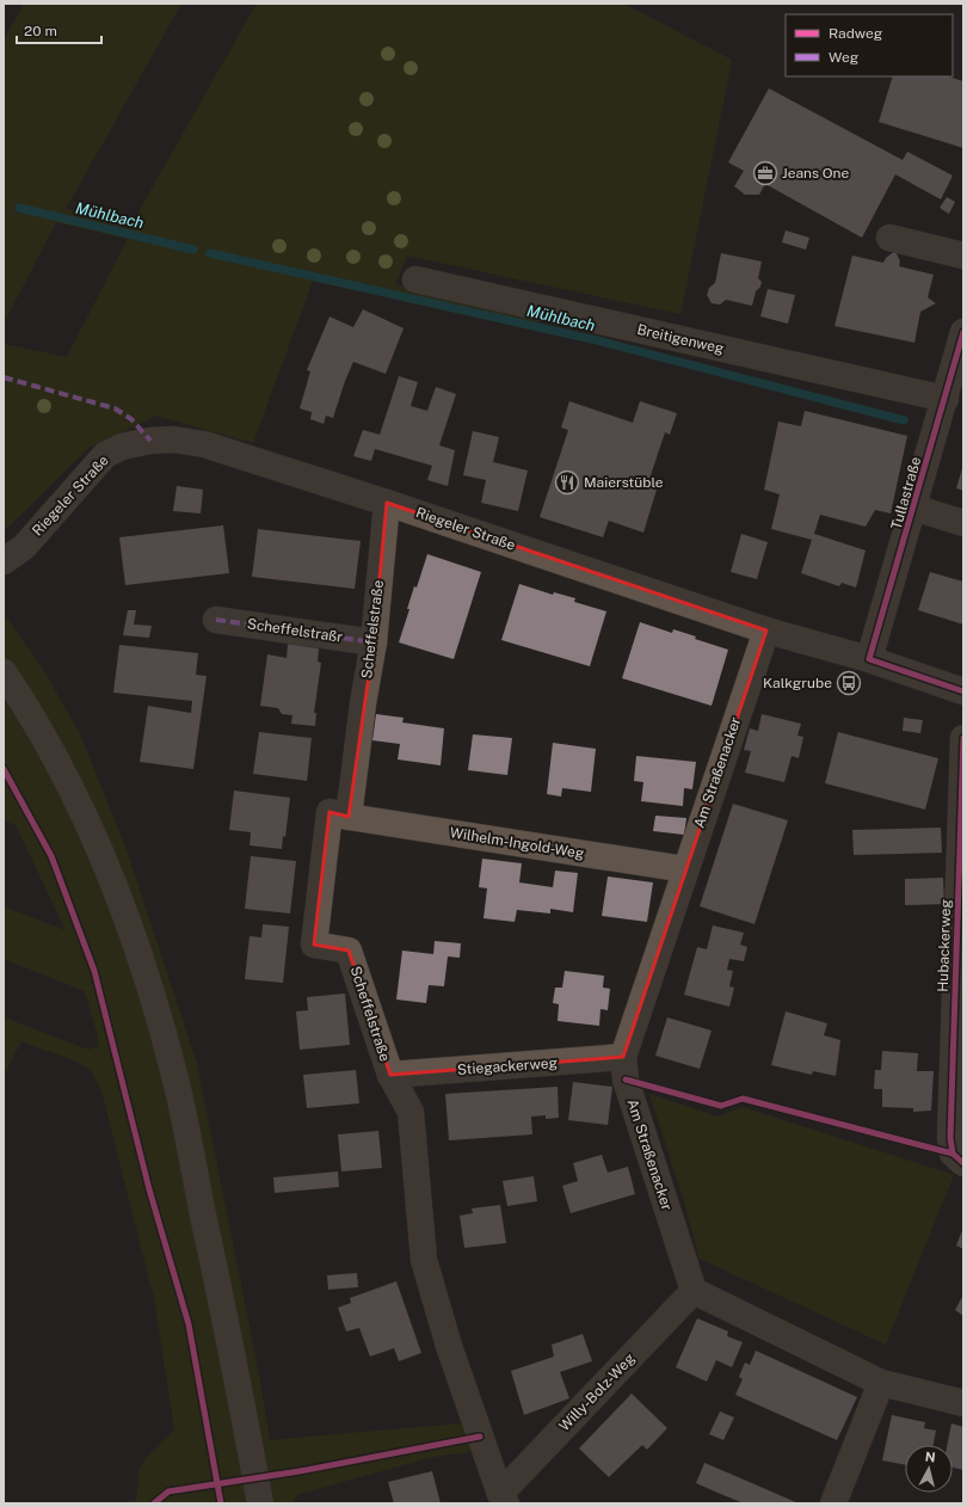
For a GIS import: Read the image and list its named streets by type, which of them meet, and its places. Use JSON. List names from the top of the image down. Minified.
{"streets":{"street":["Breitigenweg","Tullastraße","Riegeler Straße","Scheffelstraße","Scheffelstraßr","Am Straßenacker","Wilhelm-Ingold-Weg","Hubackerweg","Stiegackerweg","Willy-Bolz-Weg"]},"crossings":[["Breitigenweg","Tullastraße"],["Tullastraße","Riegeler Straße"],["Riegeler Straße","Scheffelstraße"],["Riegeler Straße","Am Straßenacker"],["Scheffelstraße","Scheffelstraßr"],["Scheffelstraße","Wilhelm-Ingold-Weg"],["Scheffelstraße","Stiegackerweg"],["Scheffelstraße","Willy-Bolz-Weg"],["Am Straßenacker","Wilhelm-Ingold-Weg"],["Am Straßenacker","Stiegackerweg"],["Am Straßenacker","Willy-Bolz-Weg"]],"water":["Mühlbach"],"places":{"office":["Jeans One"],"restaurant":["Maierstüble"],"bus stop":["Kalkgrube"]},"legend":["Radweg","Weg"],"scale_bar":"20 m","north":"top"}
